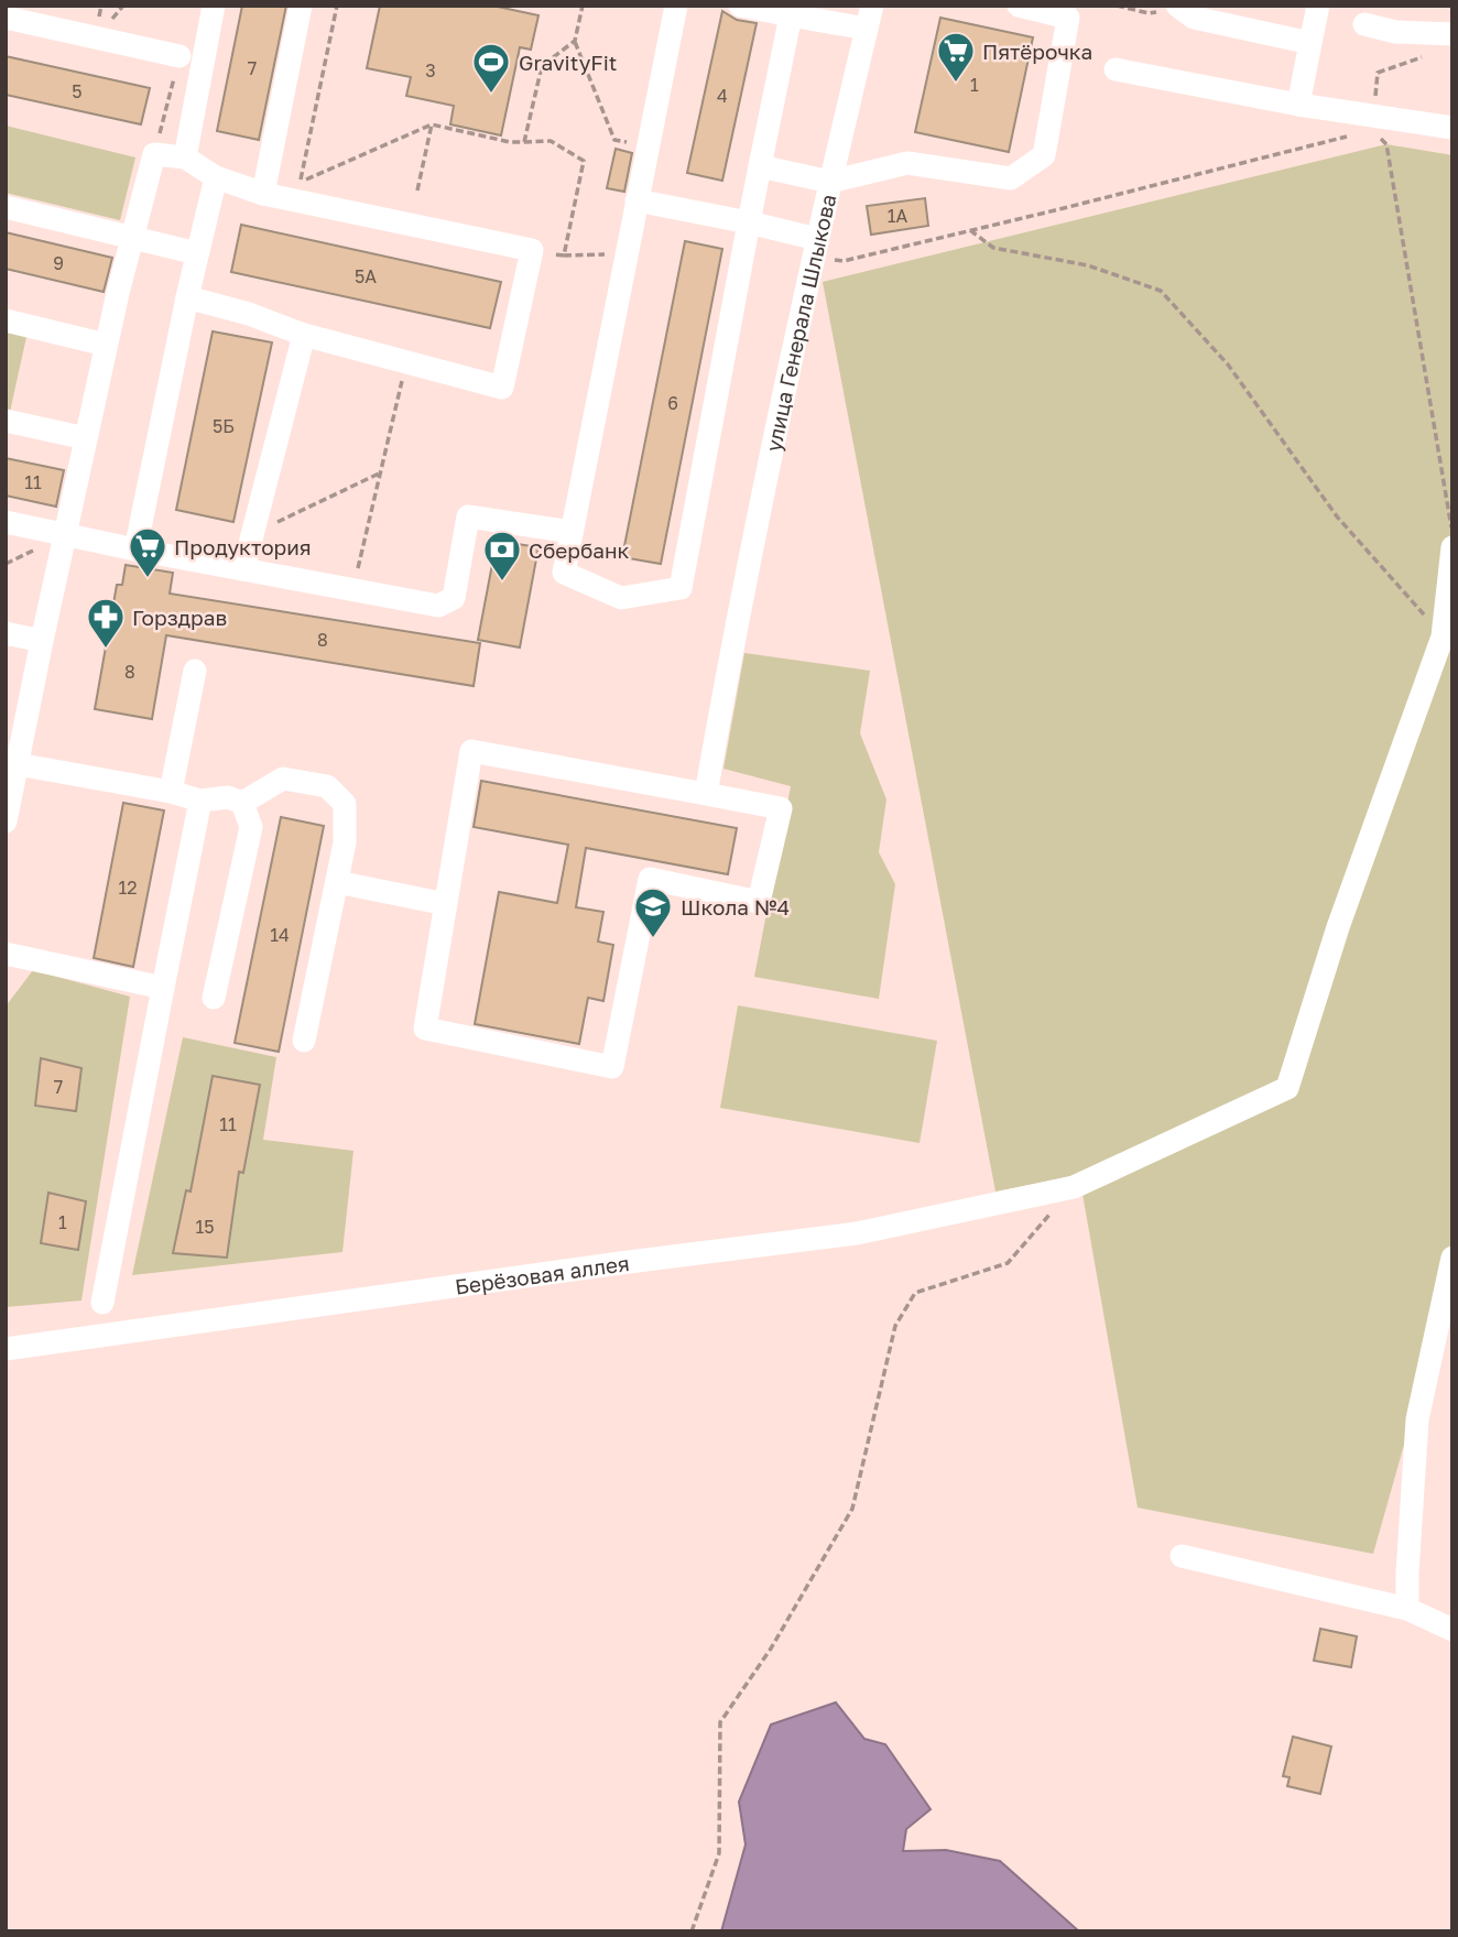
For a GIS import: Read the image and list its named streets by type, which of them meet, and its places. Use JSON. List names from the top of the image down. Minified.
{"streets":{"street":["улица Генерала Шлыкова","Берёзовая аллея"]},"places":{"supermarket":["Пятёрочка","Продуктория"],"sports":["GravityFit"],"bank":["Сбербанк"],"pharmacy":["Горздрав"],"school or university":["Школа №4"]},"house_numbers":["7","3","1","5","4","1А","9","5А","6","5Б","11","8","8","12","14","7","11","1","15"]}
